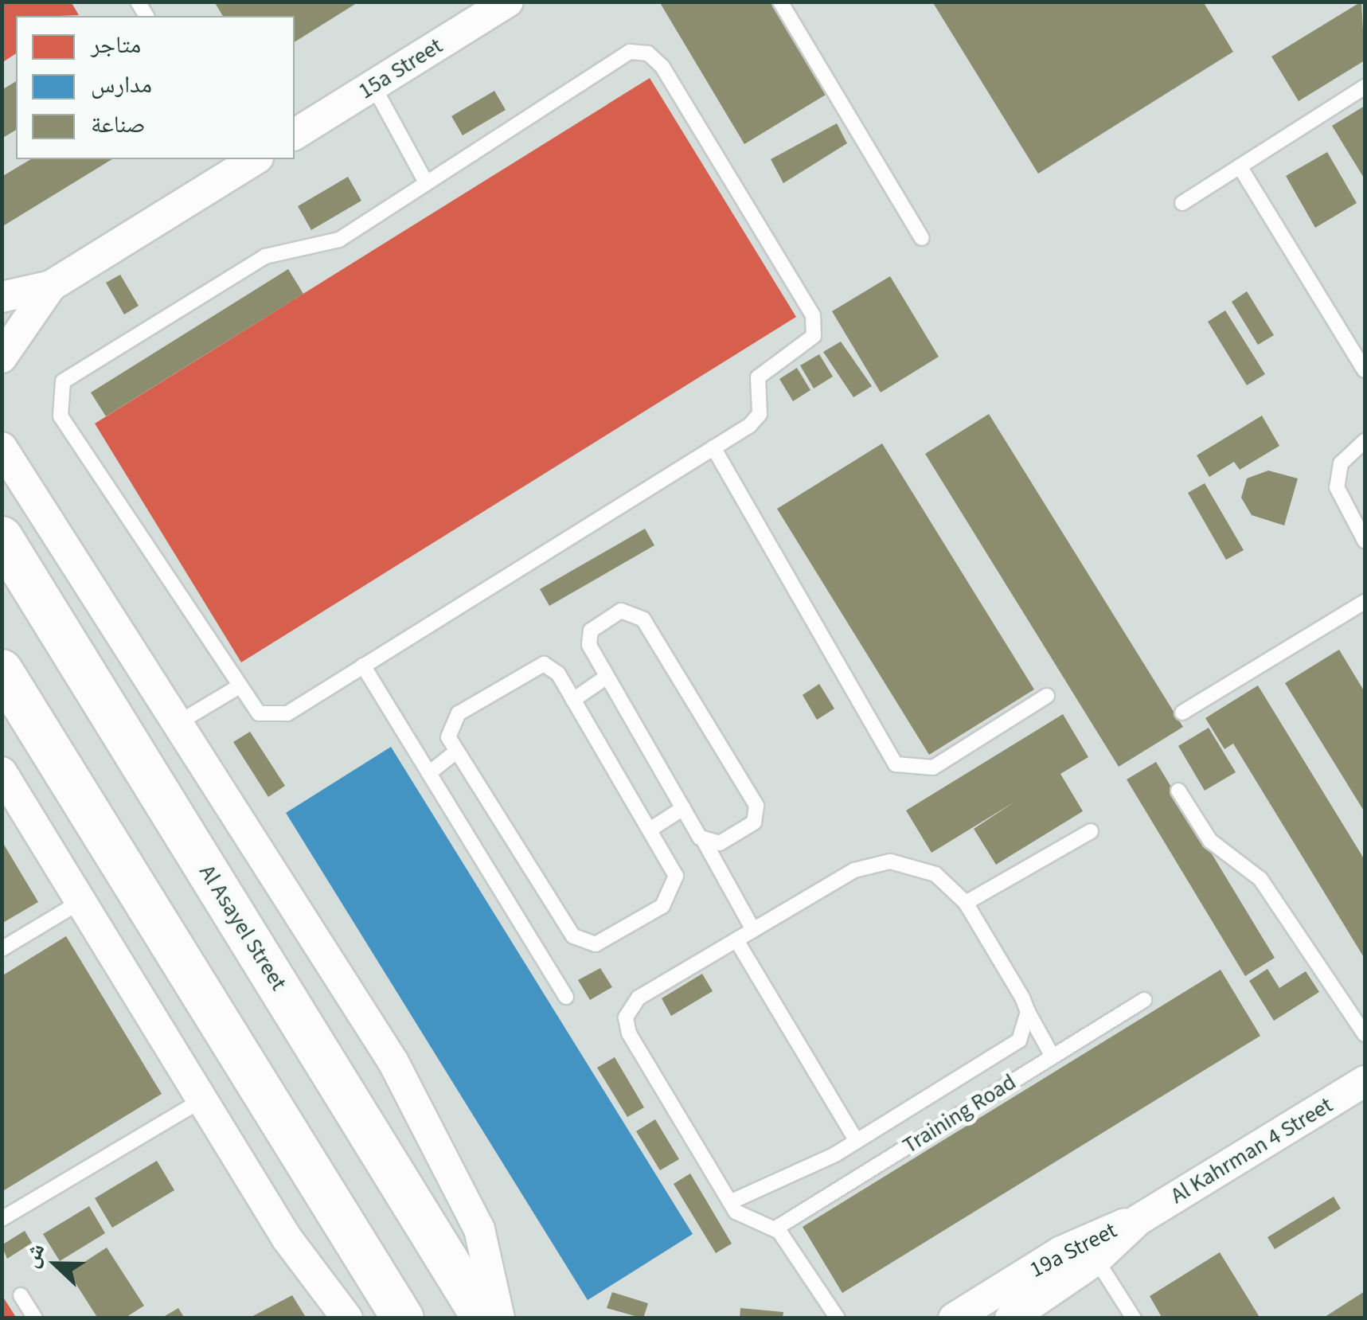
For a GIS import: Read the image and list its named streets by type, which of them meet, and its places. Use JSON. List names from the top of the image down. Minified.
{"streets":{"main road":["Al Asayel Street"],"street":["15a Street","Al Kahrman 4 Street","19a Street"],"lane":["Training Road"]},"crossings":[["Al Kahrman 4 Street","19a Street"]],"legend":["متاجر","مدارس","صناعة"],"north":"left"}
